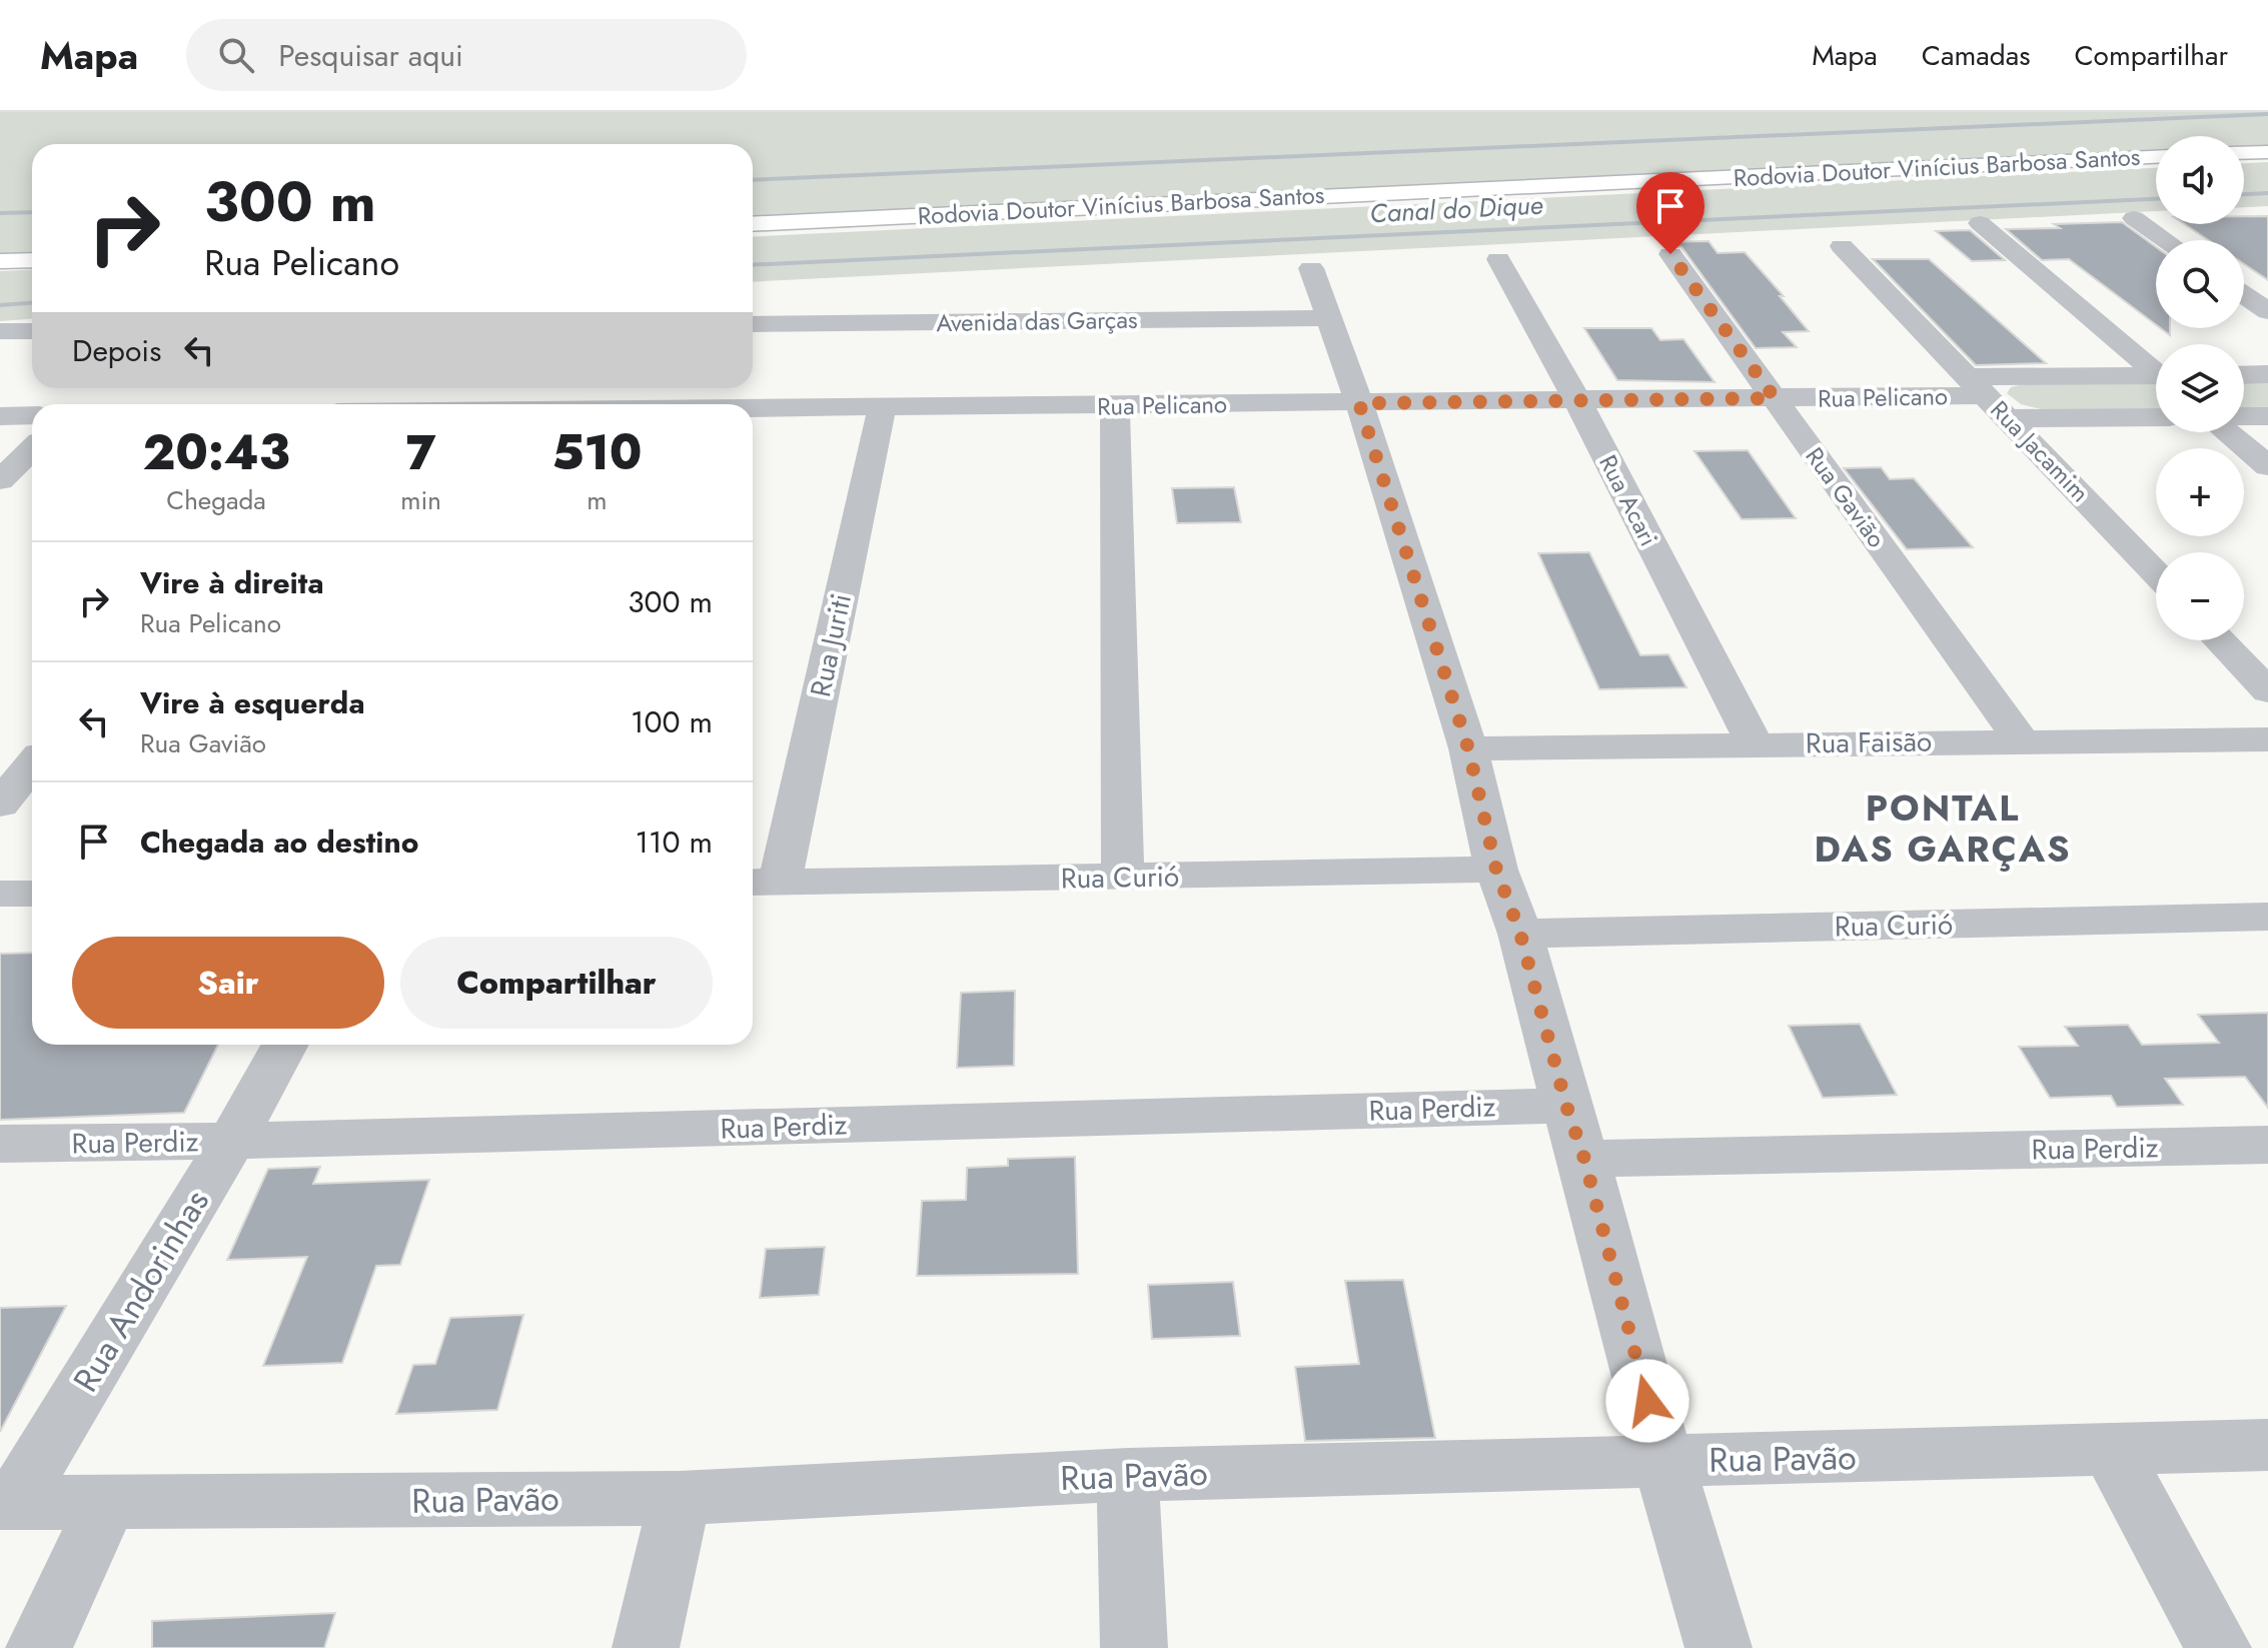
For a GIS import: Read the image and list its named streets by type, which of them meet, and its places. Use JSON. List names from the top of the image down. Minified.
{"streets":{"main road":["Rodovia Doutor Vinícius Barbosa Santos"],"street":["Avenida das Garças","Rua Pelicano","Rua Jacamim","Rua Gavião","Rua Acari","Rua Juriti","Rua Faisão","Rua Curió","Rua Perdiz","Rua Andorinhas","Rua Pavão"]},"crossings":[["Rua Pelicano","Rua Jacamim"],["Rua Pelicano","Rua Gavião"],["Rua Pelicano","Rua Acari"],["Rua Pelicano","Rua Juriti"],["Rua Gavião","Rua Faisão"],["Rua Acari","Rua Faisão"],["Rua Juriti","Rua Curió"],["Rua Perdiz","Rua Andorinhas"],["Rua Andorinhas","Rua Pavão"]],"districts":["PONTAL DAS GARÇAS"],"water":["Canal do Dique"],"page":{"header":"Mapa","search":"Pesquisar aqui","nav":["Mapa","Camadas","Compartilhar"],"map_buttons":["+","−"],"turn":["300 m","Rua Pelicano"],"then":"Depois","eta":["20:43","Chegada","7","min","510","m"],"list":[{"name":"Vire à direita","note":"Rua Pelicano","value":"300 m"},{"name":"Vire à esquerda","note":"Rua Gavião","value":"100 m"},{"name":"Chegada ao destino","value":"110 m"}],"buttons":["Sair","Compartilhar"]}}
